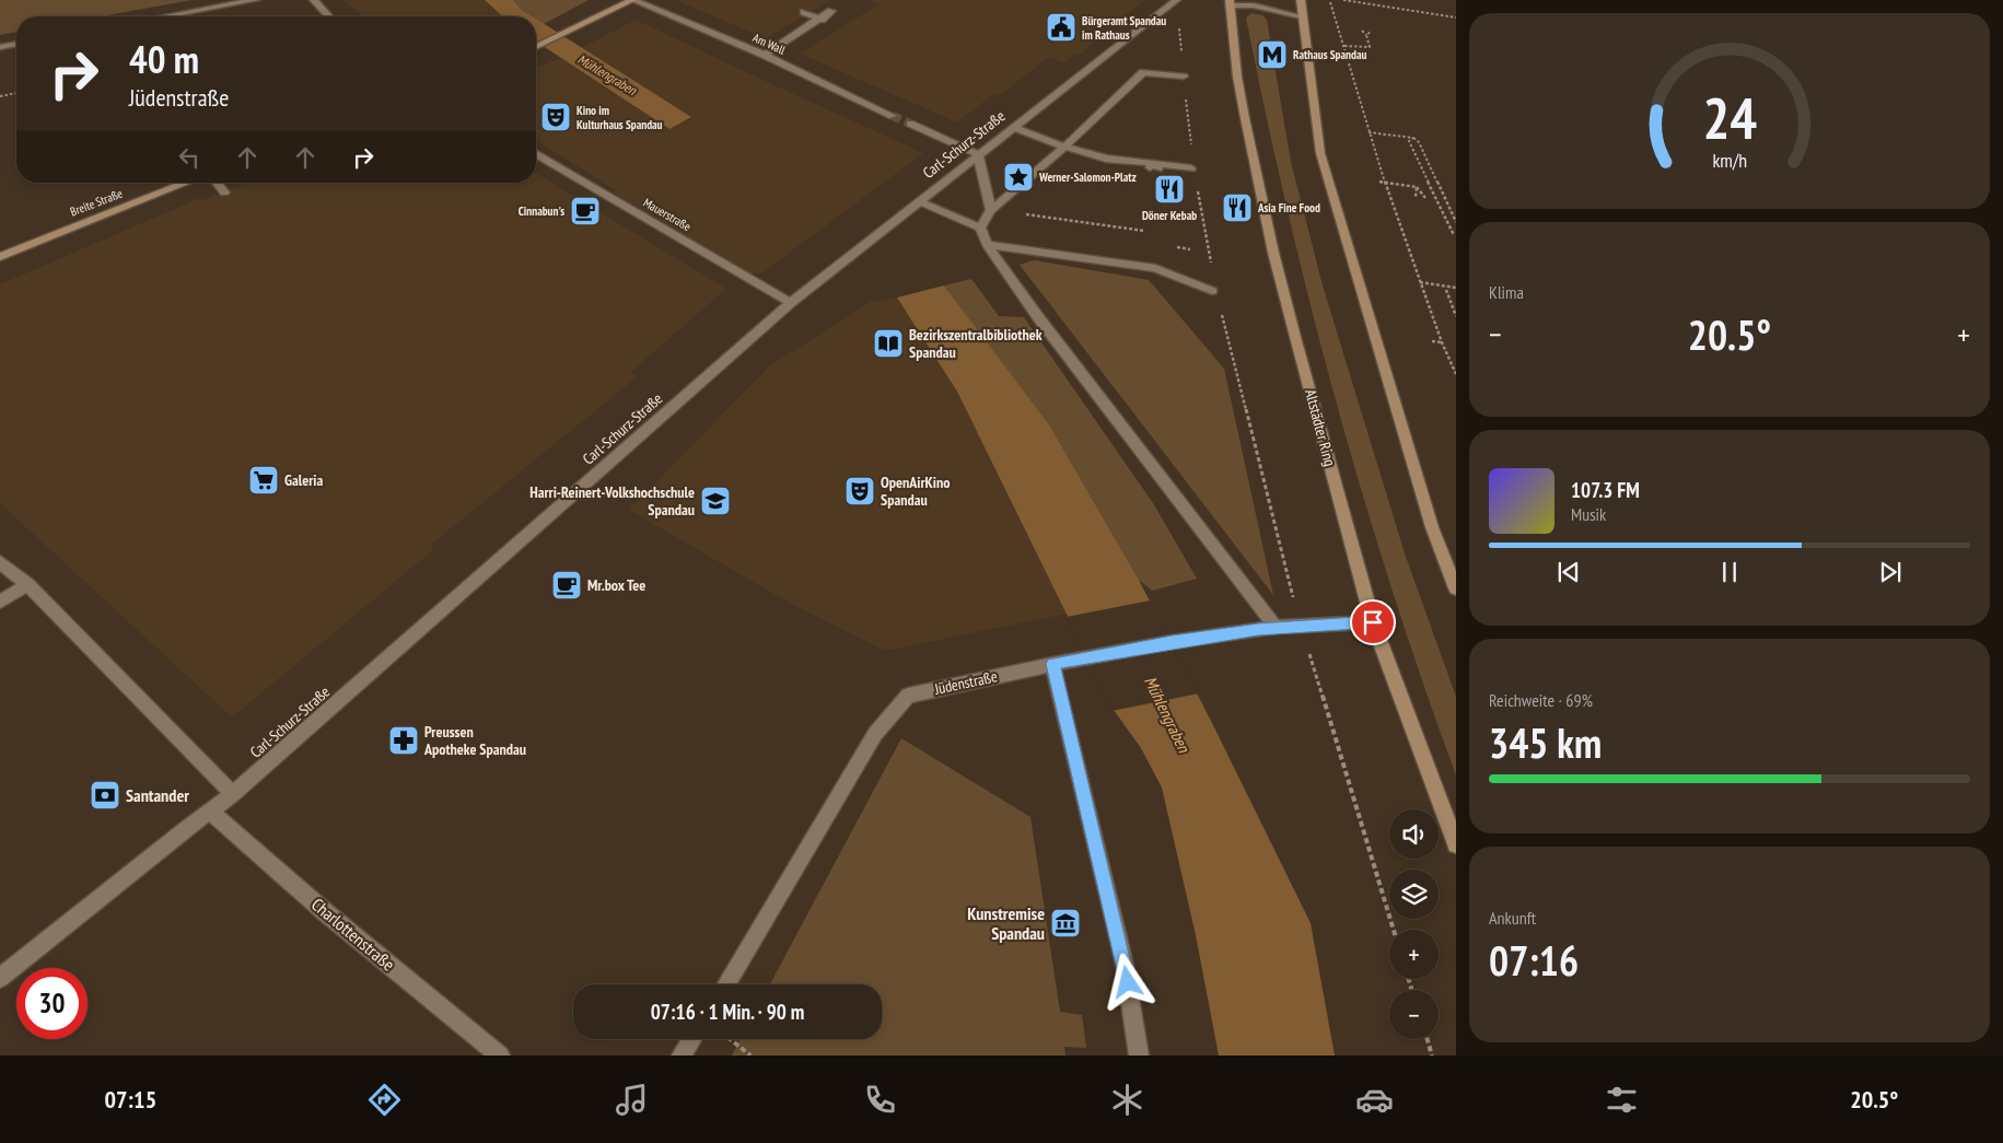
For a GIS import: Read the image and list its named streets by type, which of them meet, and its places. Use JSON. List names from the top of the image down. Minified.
{"streets":{"main road":["Breite Straße","Altstädter Ring"],"street":["Am Wall","Carl-Schurz-Straße","Mauerstraße","Jüdenstraße","Charlottenstraße"]},"crossings":[["Carl-Schurz-Straße","Mauerstraße"],["Carl-Schurz-Straße","Charlottenstraße"],["Altstädter Ring","Jüdenstraße"]],"water":["Mühlengraben"],"places":{"public building":["Bürgeramt Spandau im Rathaus"],"metro station":["Rathaus Spandau"],"theatre":["Kino im Kulturhaus Spandau","OpenAirKino Spandau"],"place":["Werner-Salomon-Platz"],"restaurant":["Döner Kebab","Asia Fine Food"],"cafe":["Cinnabun's","Mr.box Tee"],"library":["Bezirkszentralbibliothek Spandau"],"supermarket":["Galeria"],"school or university":["Harri-Reinert-Volkshochschule Spandau"],"pharmacy":["Preussen Apotheke Spandau"],"bank":["Santander"],"museum":["Kunstremise Spandau"]},"page":{"turn":["40 m","Jüdenstraße"],"tile":["Klima",["Reichweite · 69%","345 km"],["Ankunft","07:16"]],"heat":["−","20.5°","+"],"song":["107.3 FM","Musik"],"map_buttons":["+","−"],"limit":"30","trip":"07:16 · 1 Min. · 90 m","tabs":["07:15","20.5°"],"gauge":["24","km/h"]}}
